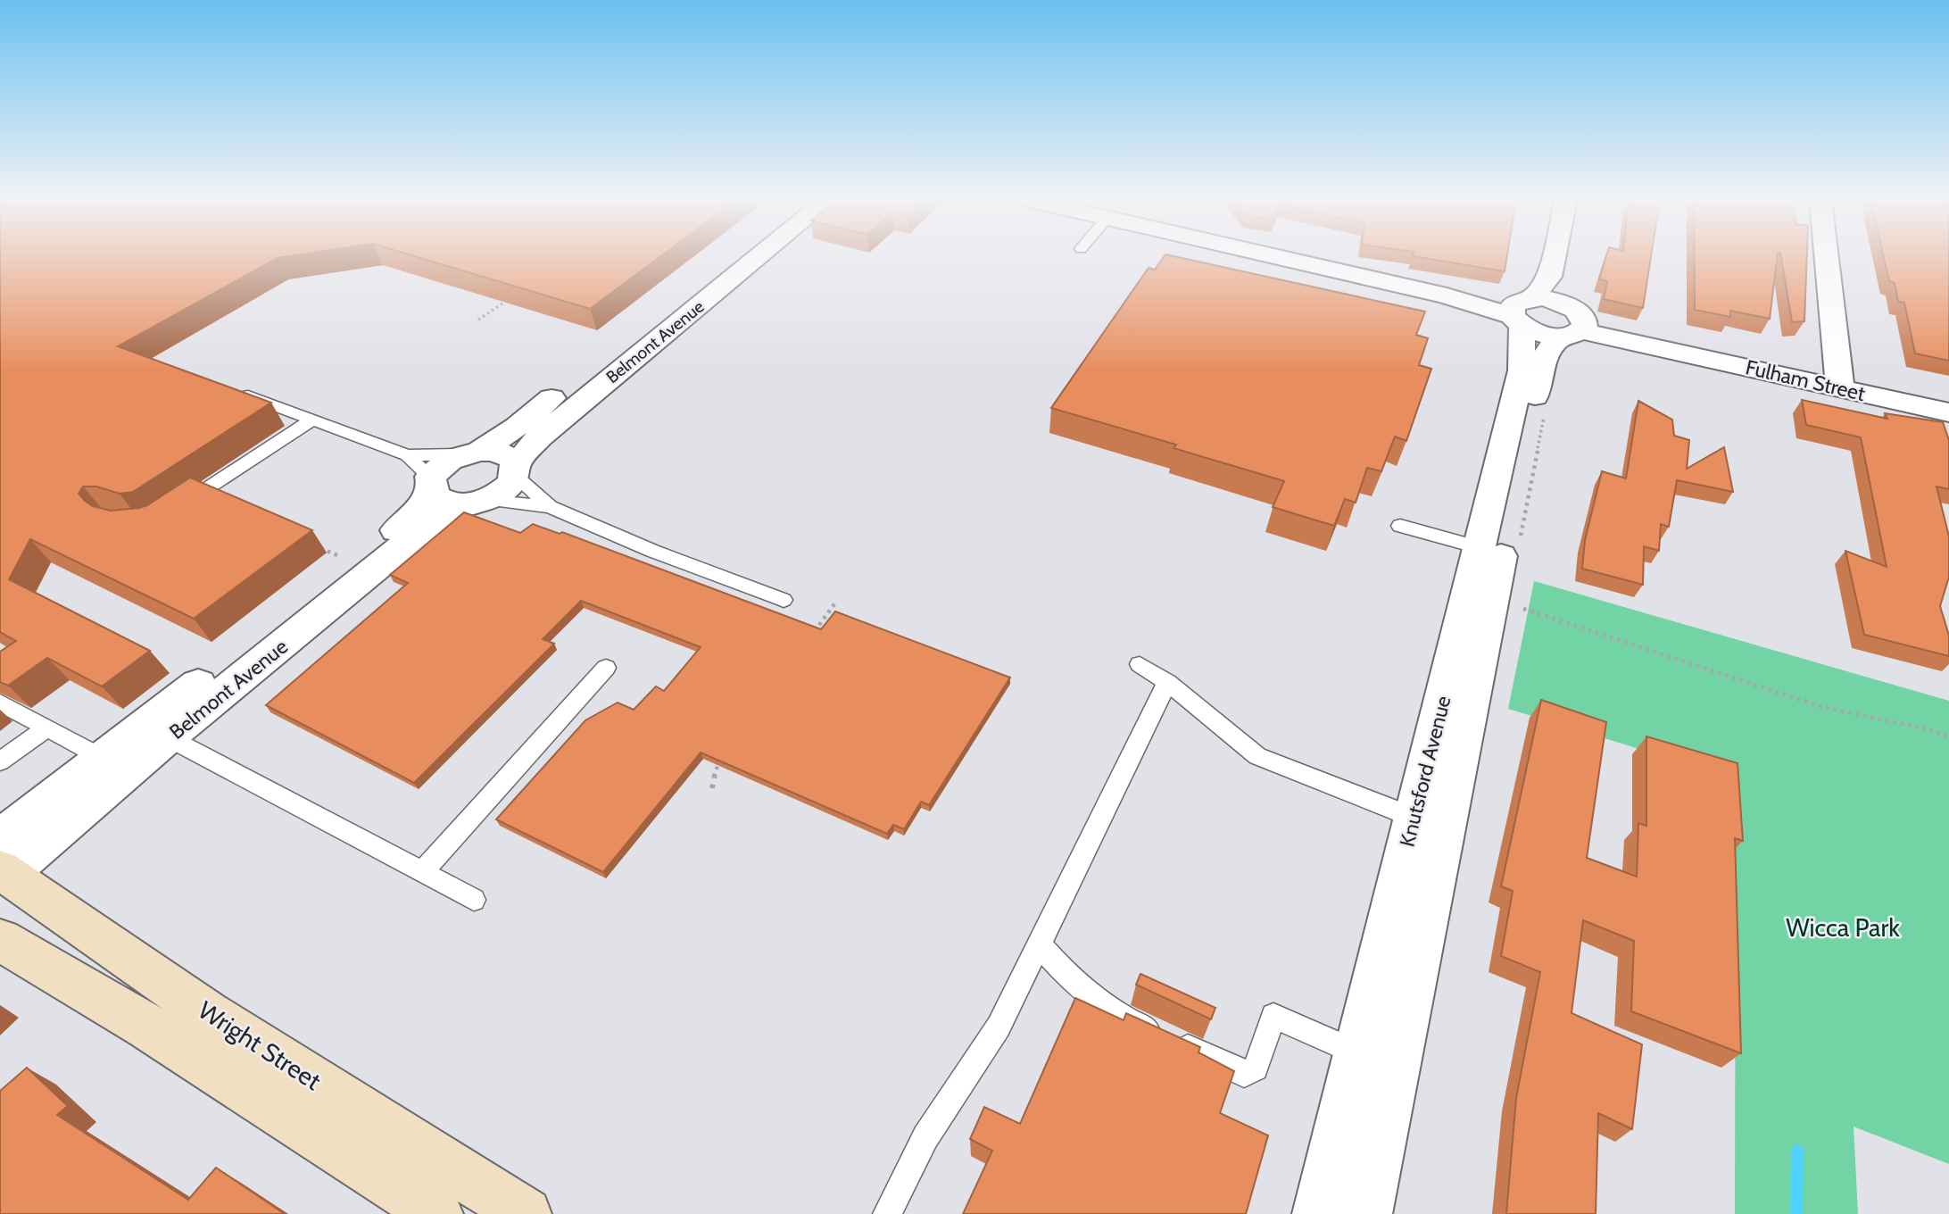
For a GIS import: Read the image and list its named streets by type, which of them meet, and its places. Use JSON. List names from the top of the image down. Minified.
{"streets":{"street":["Belmont Avenue","Fulham Street","Knutsford Avenue","Wright Street"]},"crossings":[["Belmont Avenue","Wright Street"],["Fulham Street","Knutsford Avenue"]],"parks":["Wicca Park"]}
